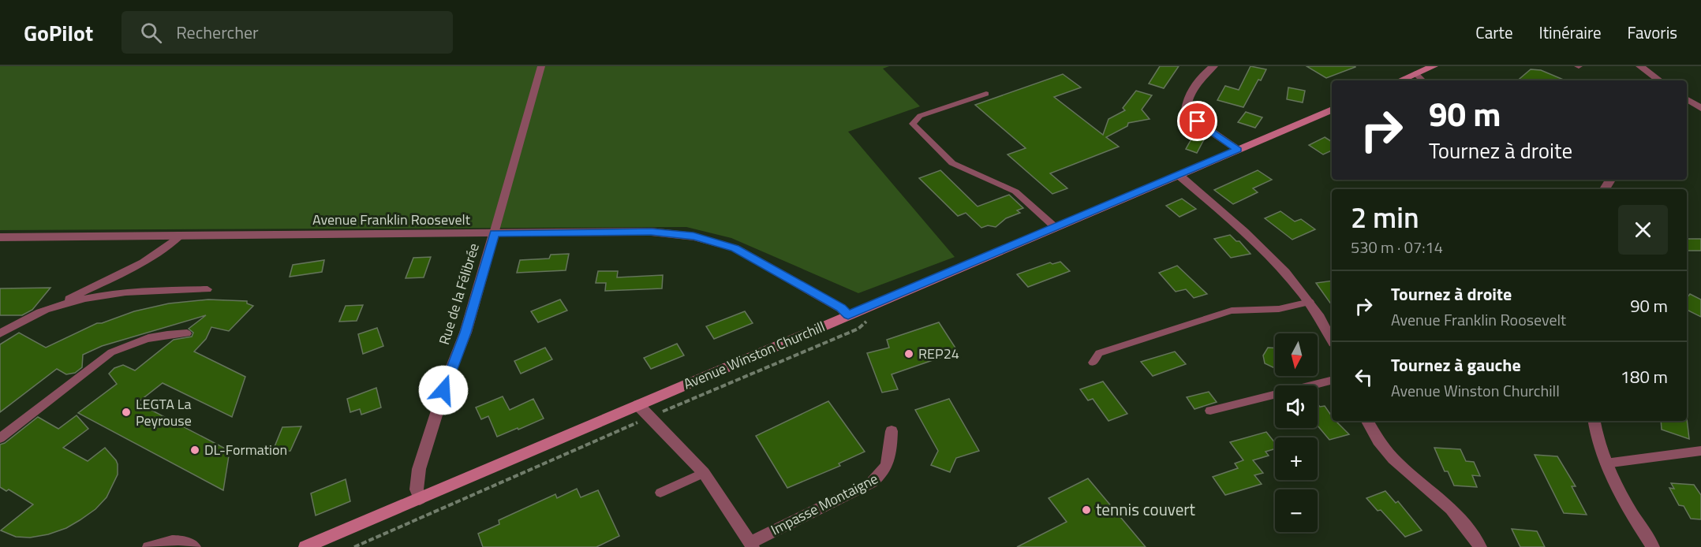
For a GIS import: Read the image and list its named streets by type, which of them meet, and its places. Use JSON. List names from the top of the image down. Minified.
{"streets":{"main road":["Avenue Winston Churchill"],"street":["Avenue Franklin Roosevelt","Rue de la Félibrée","Impasse Montaigne"]},"crossings":[["Avenue Franklin Roosevelt","Rue de la Félibrée"],["Avenue Franklin Roosevelt","Avenue Winston Churchill"],["Rue de la Félibrée","Avenue Winston Churchill"]],"places":["REP24","LEGTA La Peyrouse","DL-Formation","tennis couvert"],"north":"bottom","page":{"header":"GoPilot","search":"Rechercher","nav":["Carte","Itinéraire","Favoris"],"turn":["90 m","Tournez à droite"],"heading":["2 min","530 m · 07:14"],"list":[{"name":"Tournez à droite","note":"Avenue Franklin Roosevelt","value":"90 m"},{"name":"Tournez à gauche","note":"Avenue Winston Churchill","value":"180 m"}],"map_buttons":["+","−"]}}
